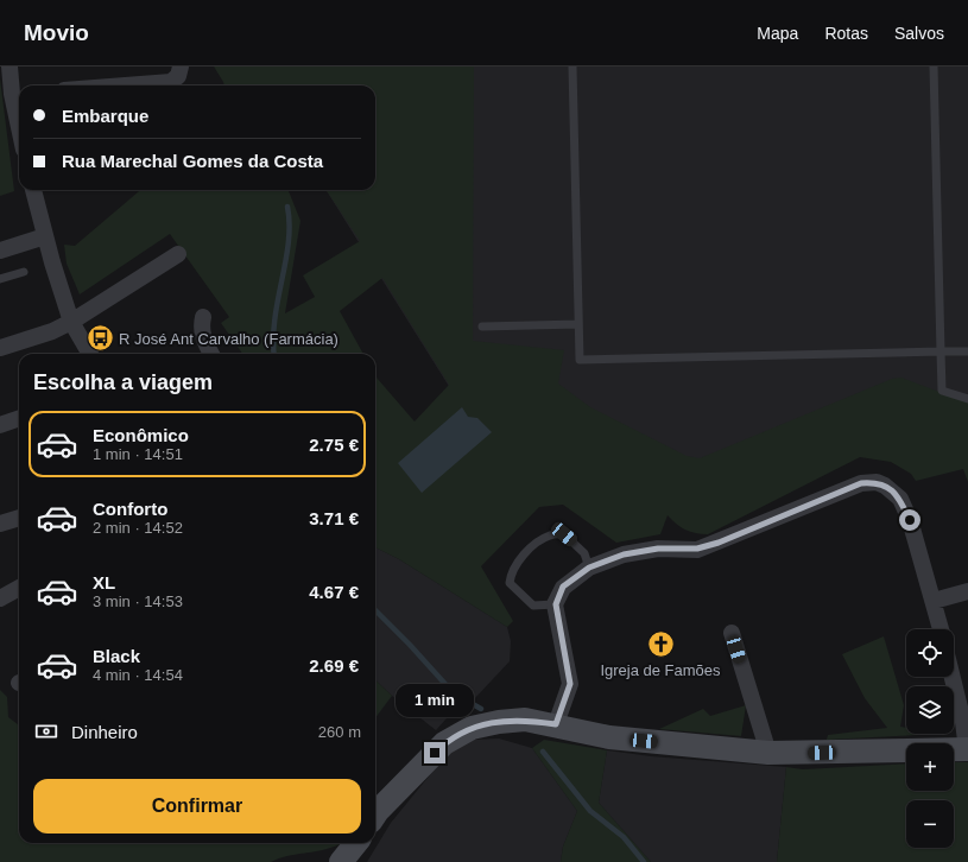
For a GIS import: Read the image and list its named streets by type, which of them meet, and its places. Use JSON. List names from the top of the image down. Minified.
{"places":{"bus stop":["R José Ant Carvalho (Farmácia)"],"church":["Igreja de Famões"]},"page":{"header":"Movio","nav":["Mapa","Rotas","Salvos"],"banner":["Embarque","Rua Marechal Gomes da Costa"],"heading":"Escolha a viagem","list":[{"name":"Econômico","note":"1 min · 14:51","value":"2.75 €"},{"name":"Conforto","note":"2 min · 14:52","value":"3.71 €"},{"name":"XL","note":"3 min · 14:53","value":"4.67 €"},{"name":"Black","note":"4 min · 14:54","value":"2.69 €"}],"map_buttons":["+","−"],"bubble":"1 min","pay":["Dinheiro","260 m"],"buttons":"Confirmar"}}
